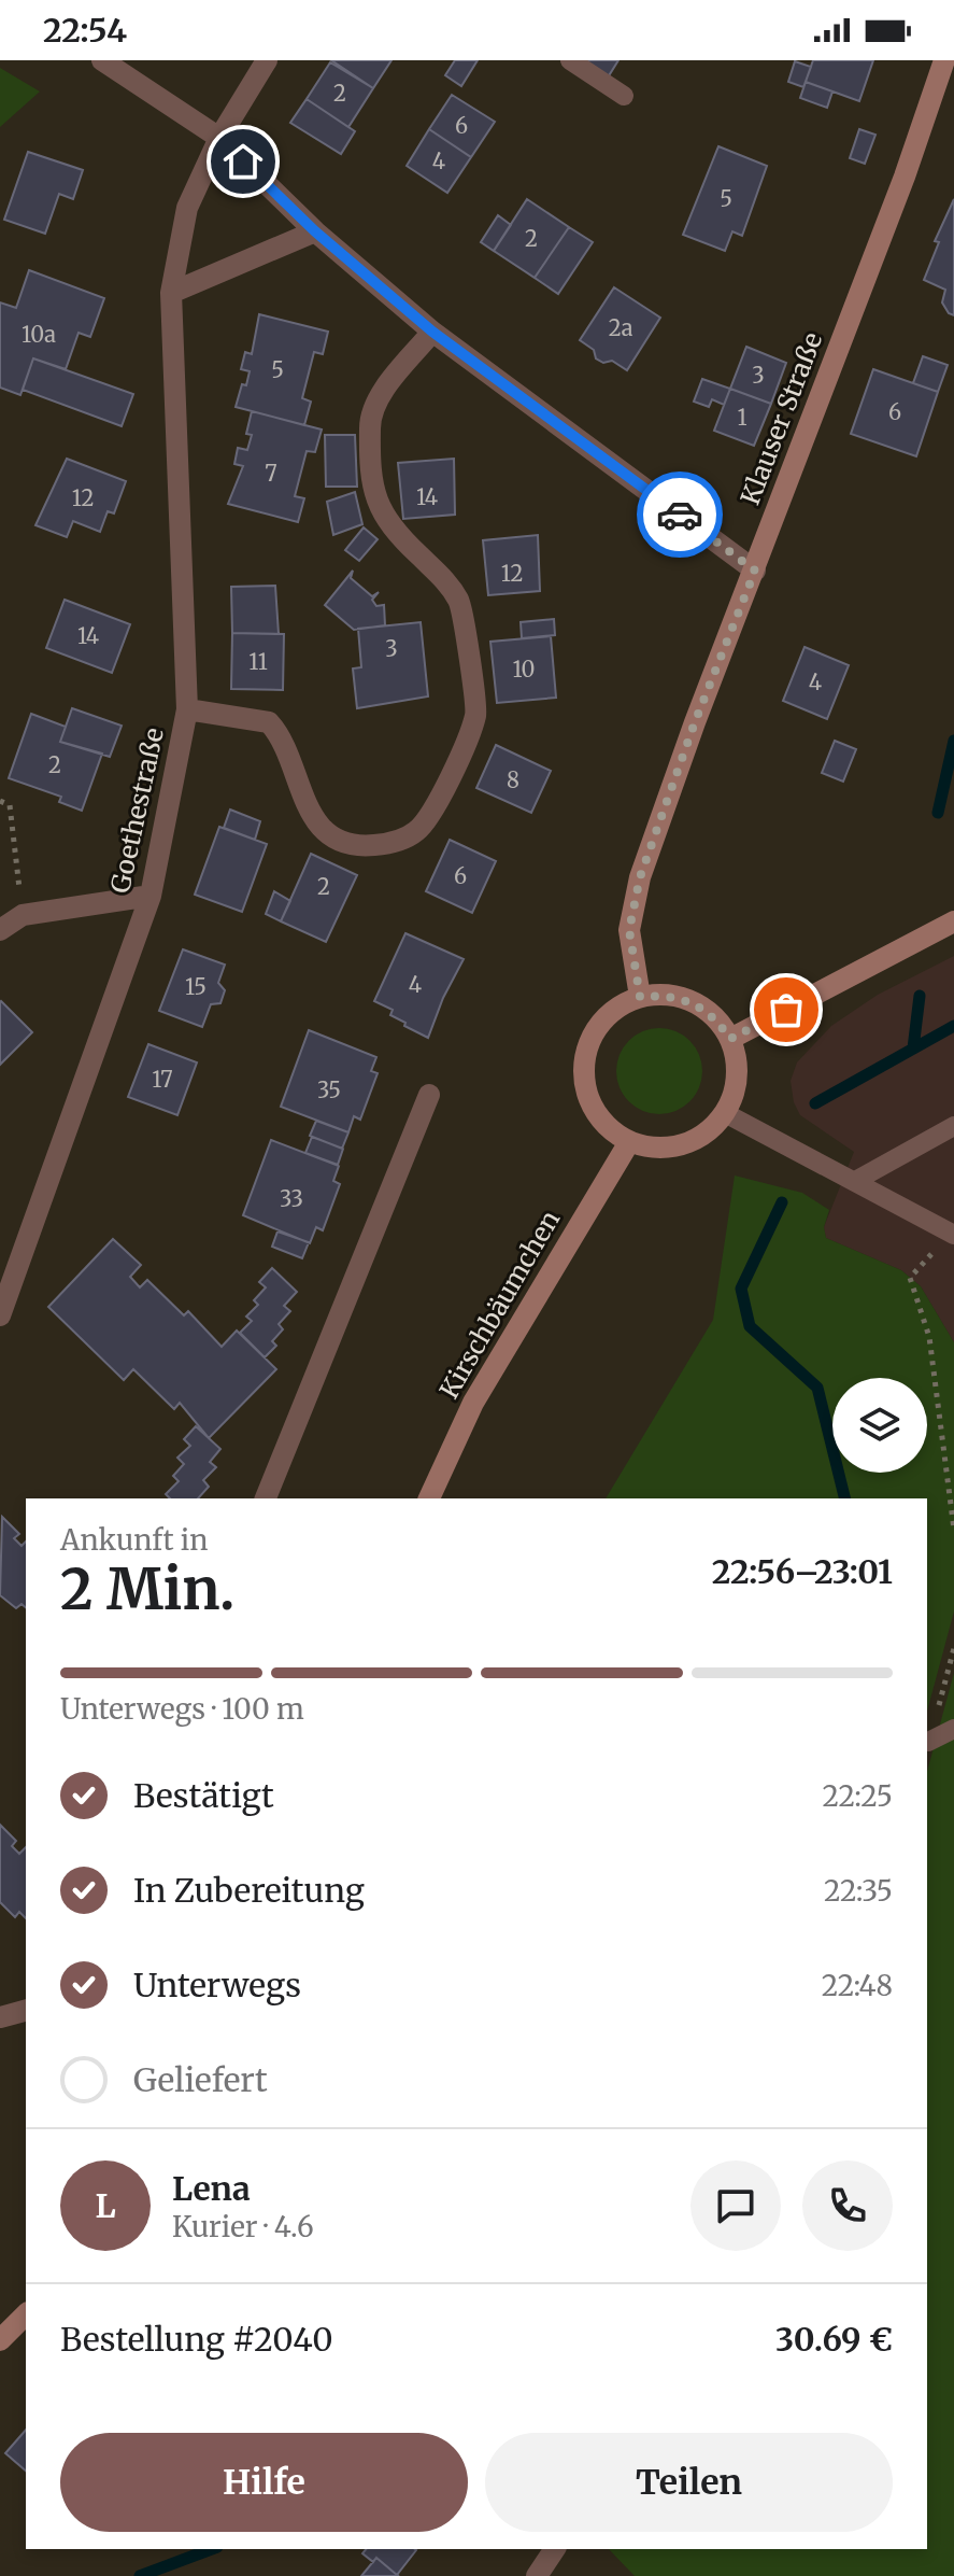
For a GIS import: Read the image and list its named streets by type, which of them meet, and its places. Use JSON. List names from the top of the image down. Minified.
{"streets":{"main road":["Klauser Straße","Kirschbäumchen"],"street":["Goethestraße"]},"crossings":[["Klauser Straße","Kirschbäumchen"]],"house_numbers":["2","6","4","5","2","2a","10a","5","3","6","1","7","14","12","12","14","3","11","10","4","2","8","6","2","4","15","17","35","33"],"page":{"status":"22:54","heading":["2 Min.","Ankunft in","22:56–23:01"],"panel":["Lena","Kurier · 4.6","Bestellung #2040","30.69 €"],"bar":"Unterwegs · 100 m","list":[["Bestätigt","22:25"],["In Zubereitung","22:35"],["Unterwegs","22:48"],"Geliefert"],"round":"L","buttons":["Hilfe","Teilen"]}}
